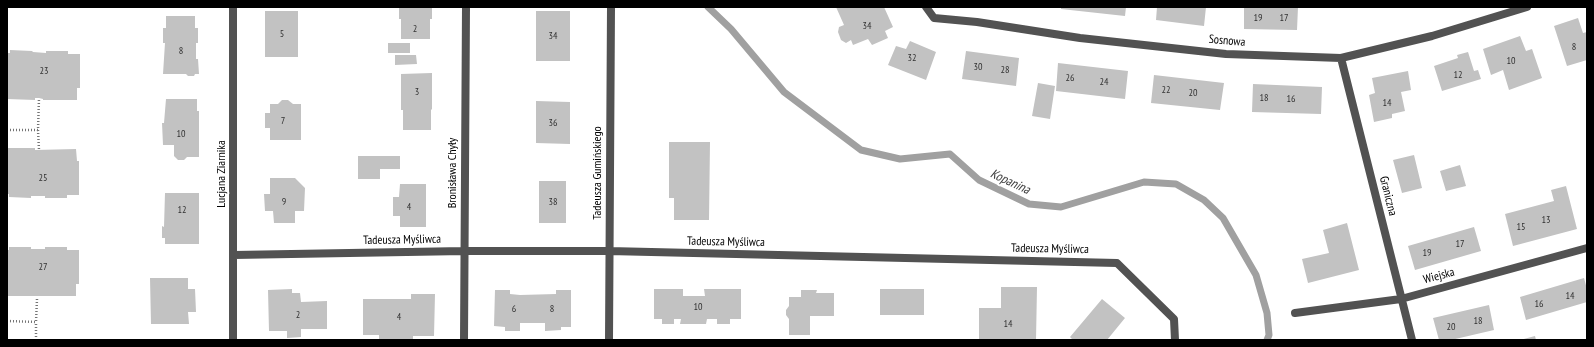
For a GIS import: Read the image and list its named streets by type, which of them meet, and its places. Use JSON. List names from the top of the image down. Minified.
{"streets":{"street":["Sosnowa","Bronisława Chyły","Tadeusza Gumińskiego","Lucjana Ziarnika","Graniczna","Tadeusza Myśliwca","Wiejska"]},"crossings":[["Sosnowa","Graniczna"],["Bronisława Chyły","Tadeusza Myśliwca"],["Tadeusza Gumińskiego","Tadeusza Myśliwca"],["Lucjana Ziarnika","Tadeusza Myśliwca"],["Graniczna","Wiejska"]],"water":["Kopanina"],"house_numbers":["19","17","34","2","5","34","8","8","32","10","30","28","23","12","26","24","22","3","20","18","16","14","7","36","10","25","9","38","4","12","13","15","17","19","27","14","16","10","6","8","2","4","18","14","20"]}
